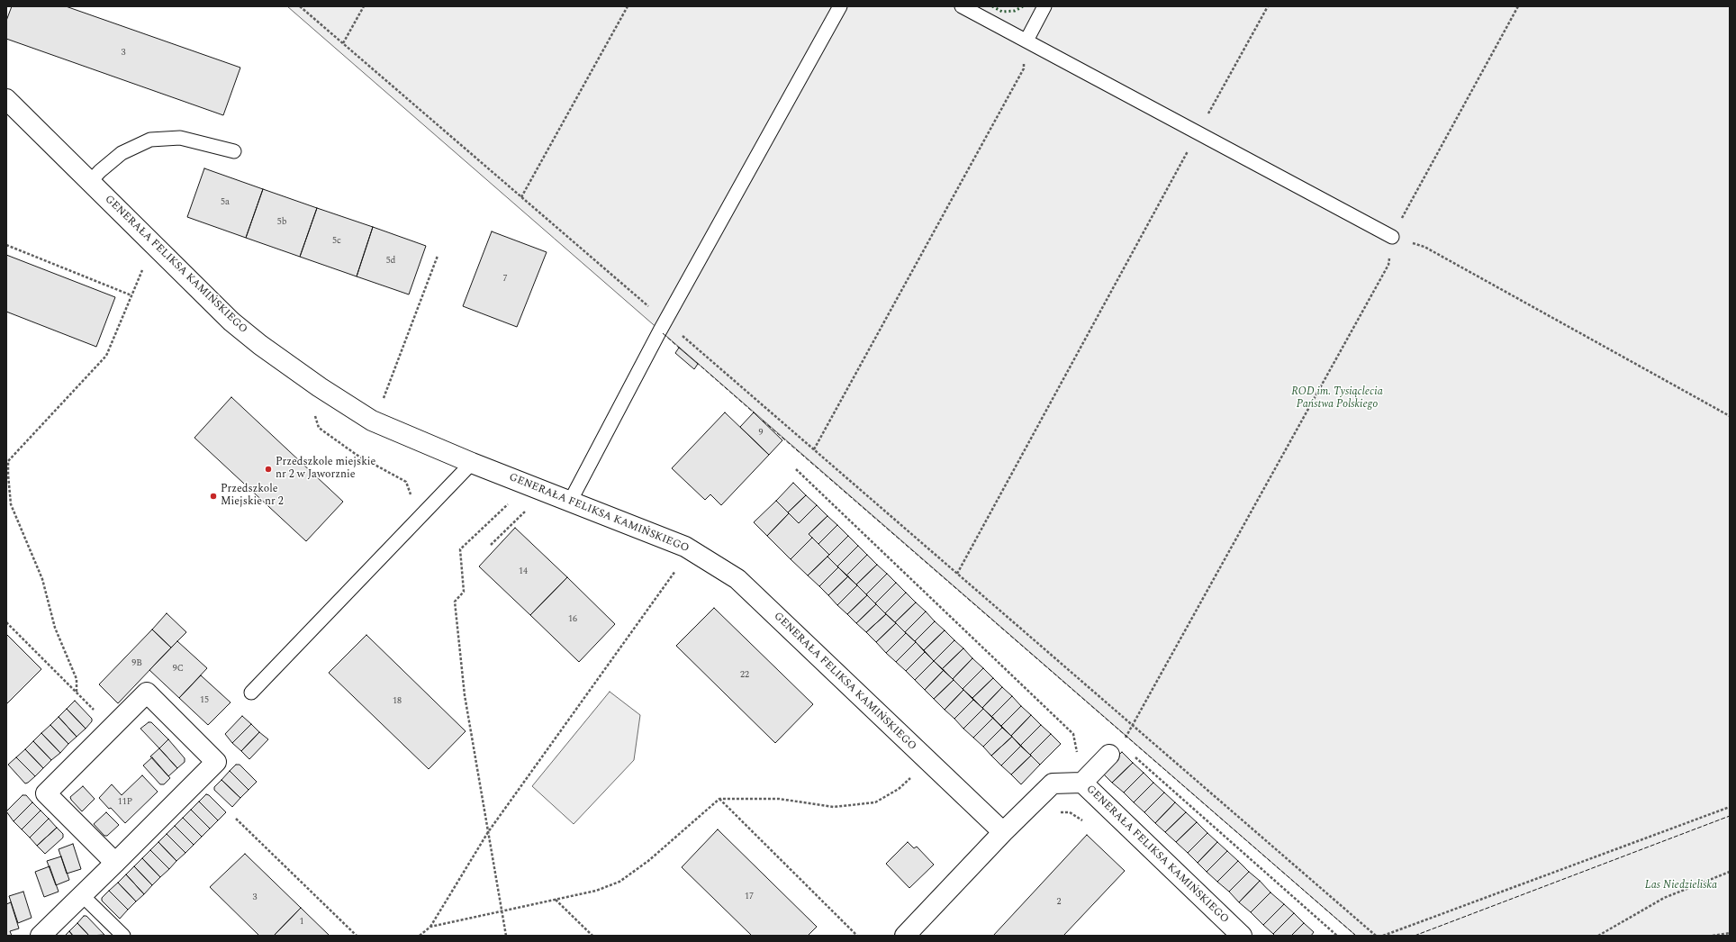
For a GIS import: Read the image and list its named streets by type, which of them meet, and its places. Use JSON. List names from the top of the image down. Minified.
{"streets":{"street":["GENERAŁA FELIKSA KAMIŃSKIEGO"]},"parks":["ROD im. Tysiąclecia Państwa Polskiego","Las Niedzieliska"],"places":["Przedszkole miejskie nr 2 w Jaworznie","Przedszkole Miejskie nr 2"],"house_numbers":["3","5a","5b","5c","5d","7","9","14","16","9B","9C","22","15","18","11P","17","3","2","1"]}
